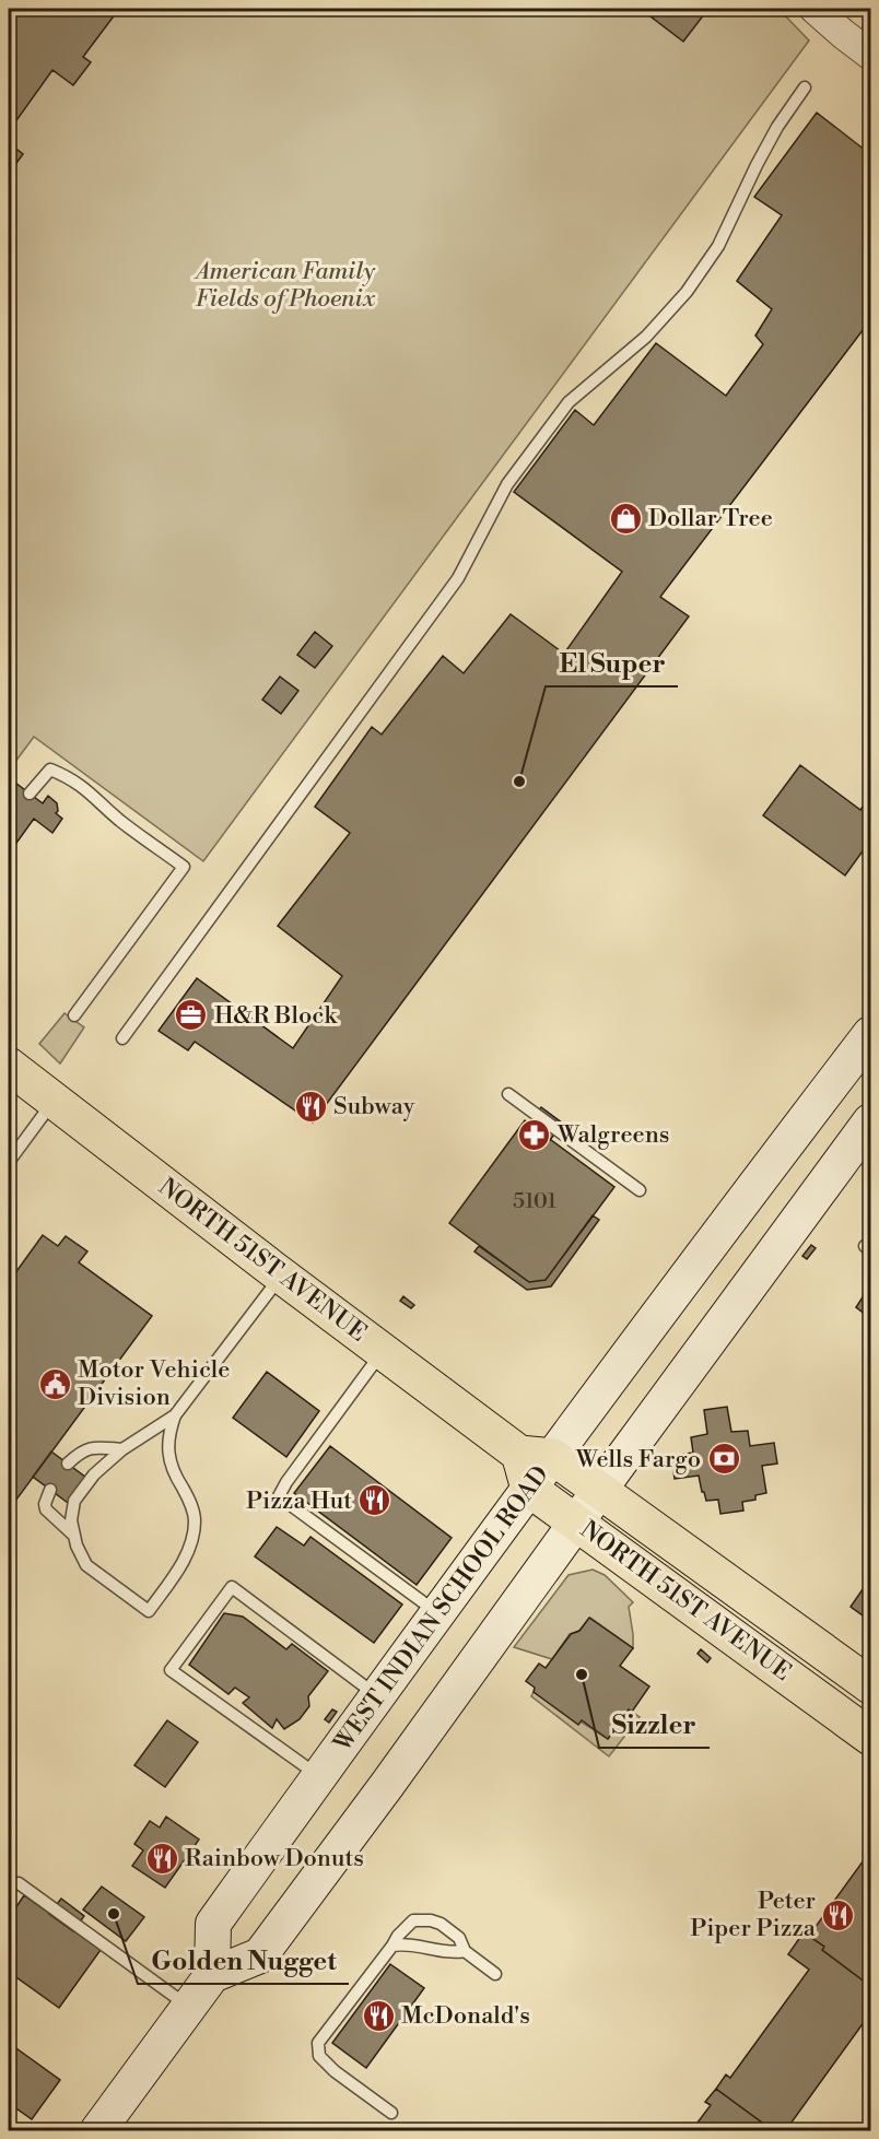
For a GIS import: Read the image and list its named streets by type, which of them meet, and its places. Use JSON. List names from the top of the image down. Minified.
{"streets":{"main road":["NORTH 51ST AVENUE","WEST INDIAN SCHOOL ROAD"]},"crossings":[["NORTH 51ST AVENUE","WEST INDIAN SCHOOL ROAD"]],"parks":["American Family Fields of Phoenix"],"places":{"shop":["Dollar Tree"],"other":["El Super","Sizzler","Golden Nugget"],"office":["H&R Block"],"restaurant":["Subway","Pizza Hut","Rainbow Donuts","Peter Piper Pizza","McDonald's"],"pharmacy":["Walgreens"],"public building":["Motor Vehicle Division"],"bank":["Wells Fargo"]},"house_numbers":["5101"]}
